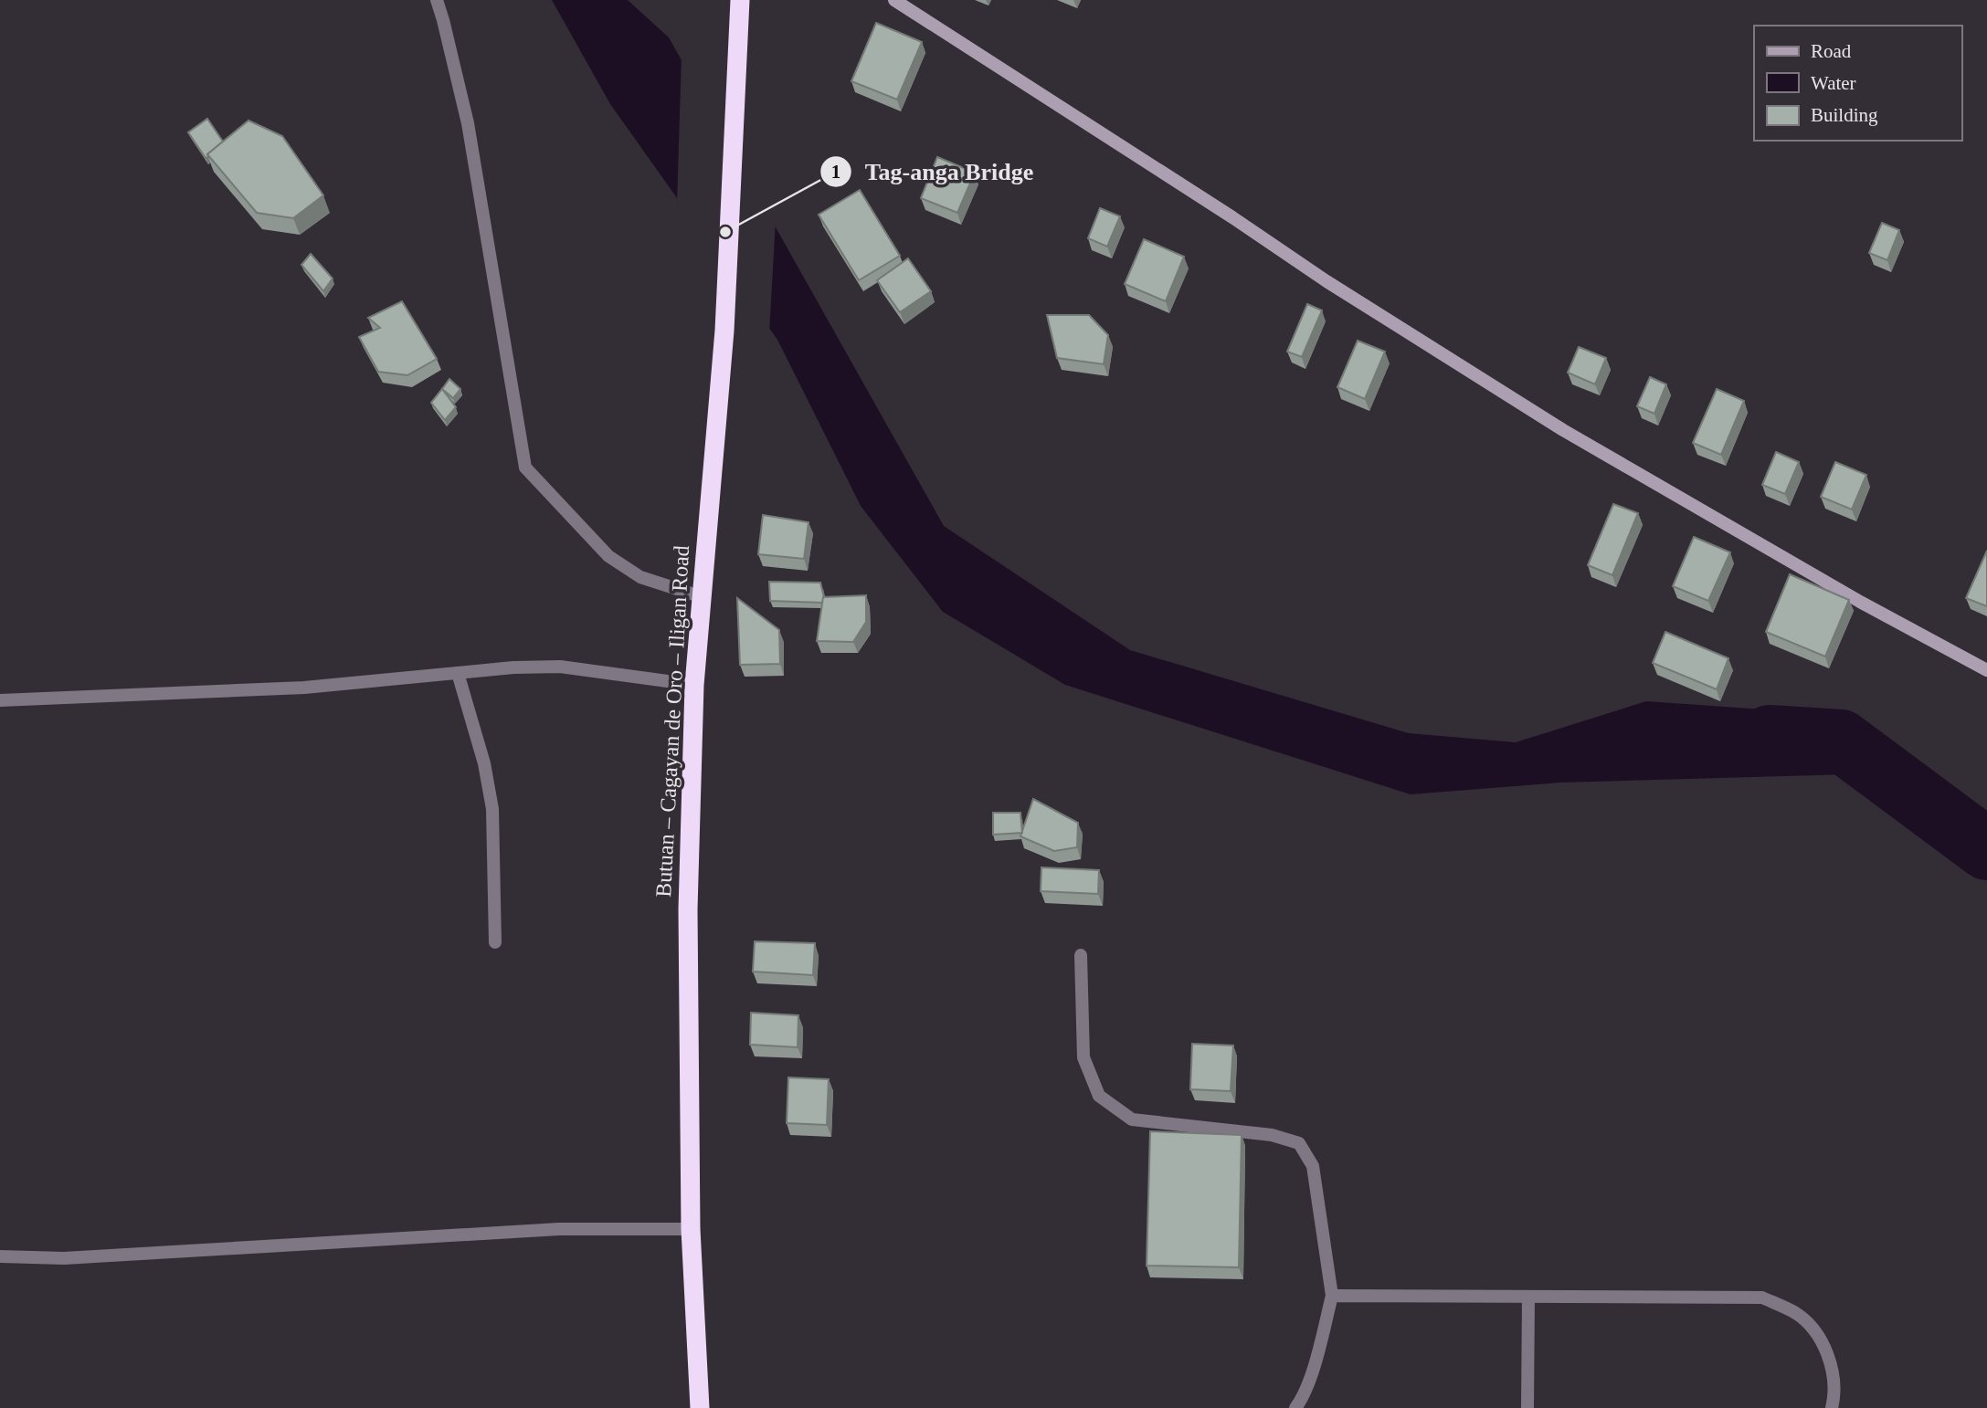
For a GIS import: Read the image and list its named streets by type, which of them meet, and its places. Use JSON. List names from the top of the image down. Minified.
{"streets":{"highway":["Butuan – Cagayan de Oro – Iligan Road"]},"places":["Tag-anga Bridge"],"legend":["Road","Water","Building"]}
